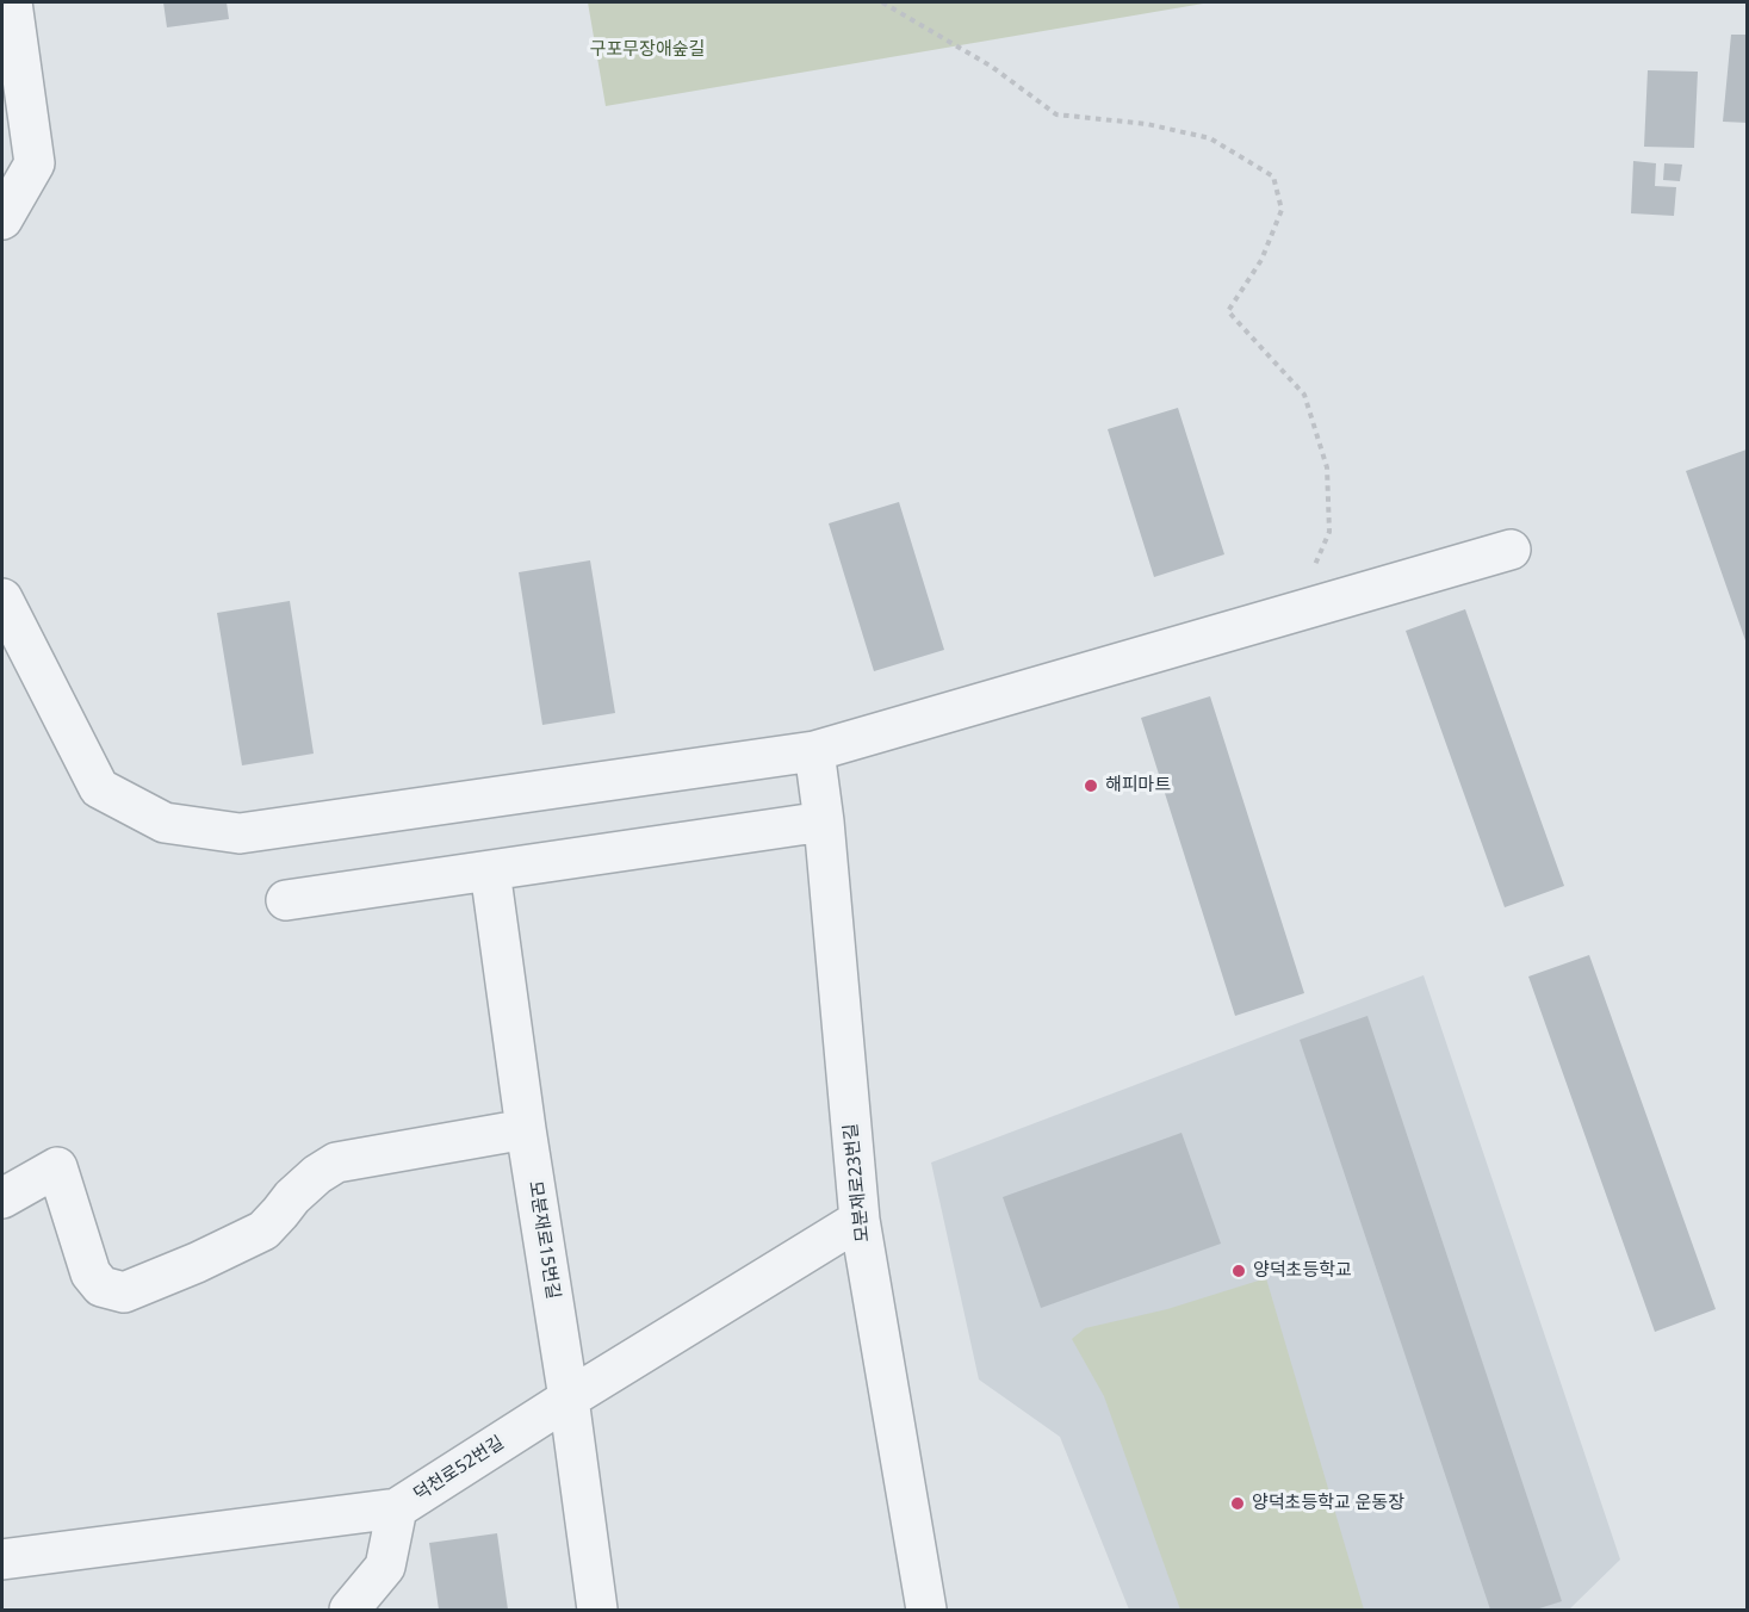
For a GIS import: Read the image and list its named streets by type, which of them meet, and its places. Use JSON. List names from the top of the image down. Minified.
{"streets":{"street":["모분재로23번길","모분재로15번길","덕천로52번길"]},"crossings":[["모분재로23번길","덕천로52번길"],["모분재로15번길","덕천로52번길"]],"parks":["구포무장애숲길"],"places":["해피마트","양덕초등학교","양덕초등학교 운동장"]}
